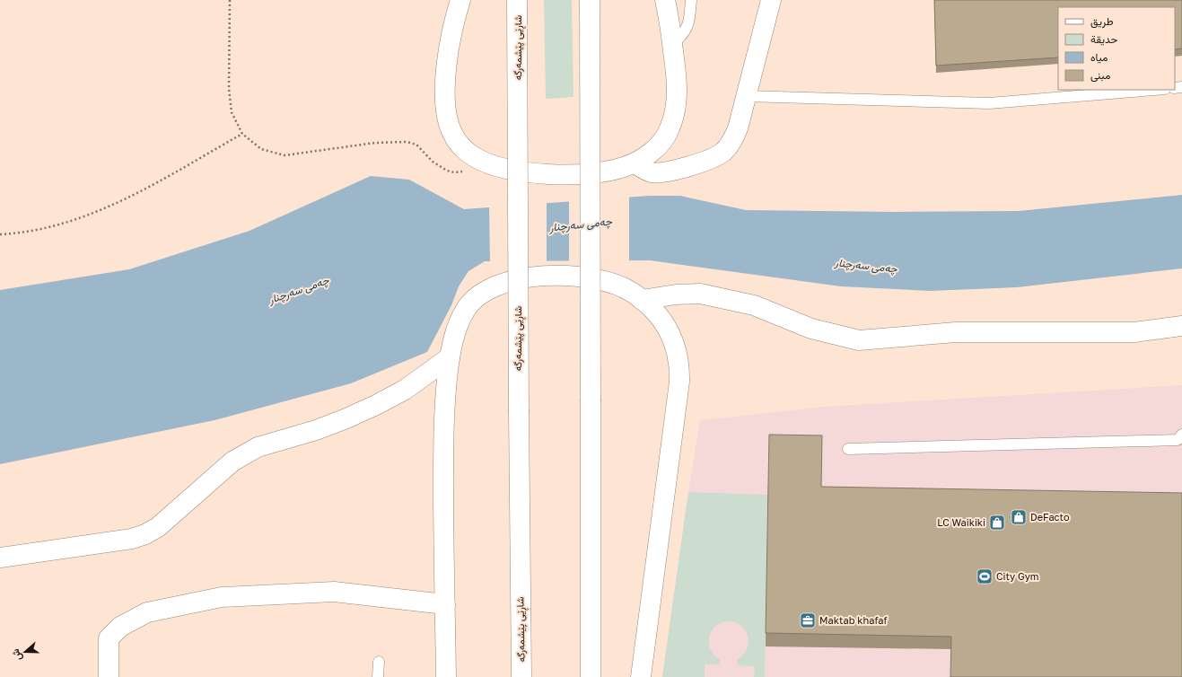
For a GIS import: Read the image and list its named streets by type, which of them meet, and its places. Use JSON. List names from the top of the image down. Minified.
{"streets":{"main road":["شاڕێی پێشمەرگە"]},"water":["چەمی سەرچنار"],"places":{"shop":["DeFacto","LC Waikiki"],"sports":["City Gym"],"office":["Maktab khafaf"]},"legend":["طريق","حديقة","مياه","مبنى"],"north":"left"}
